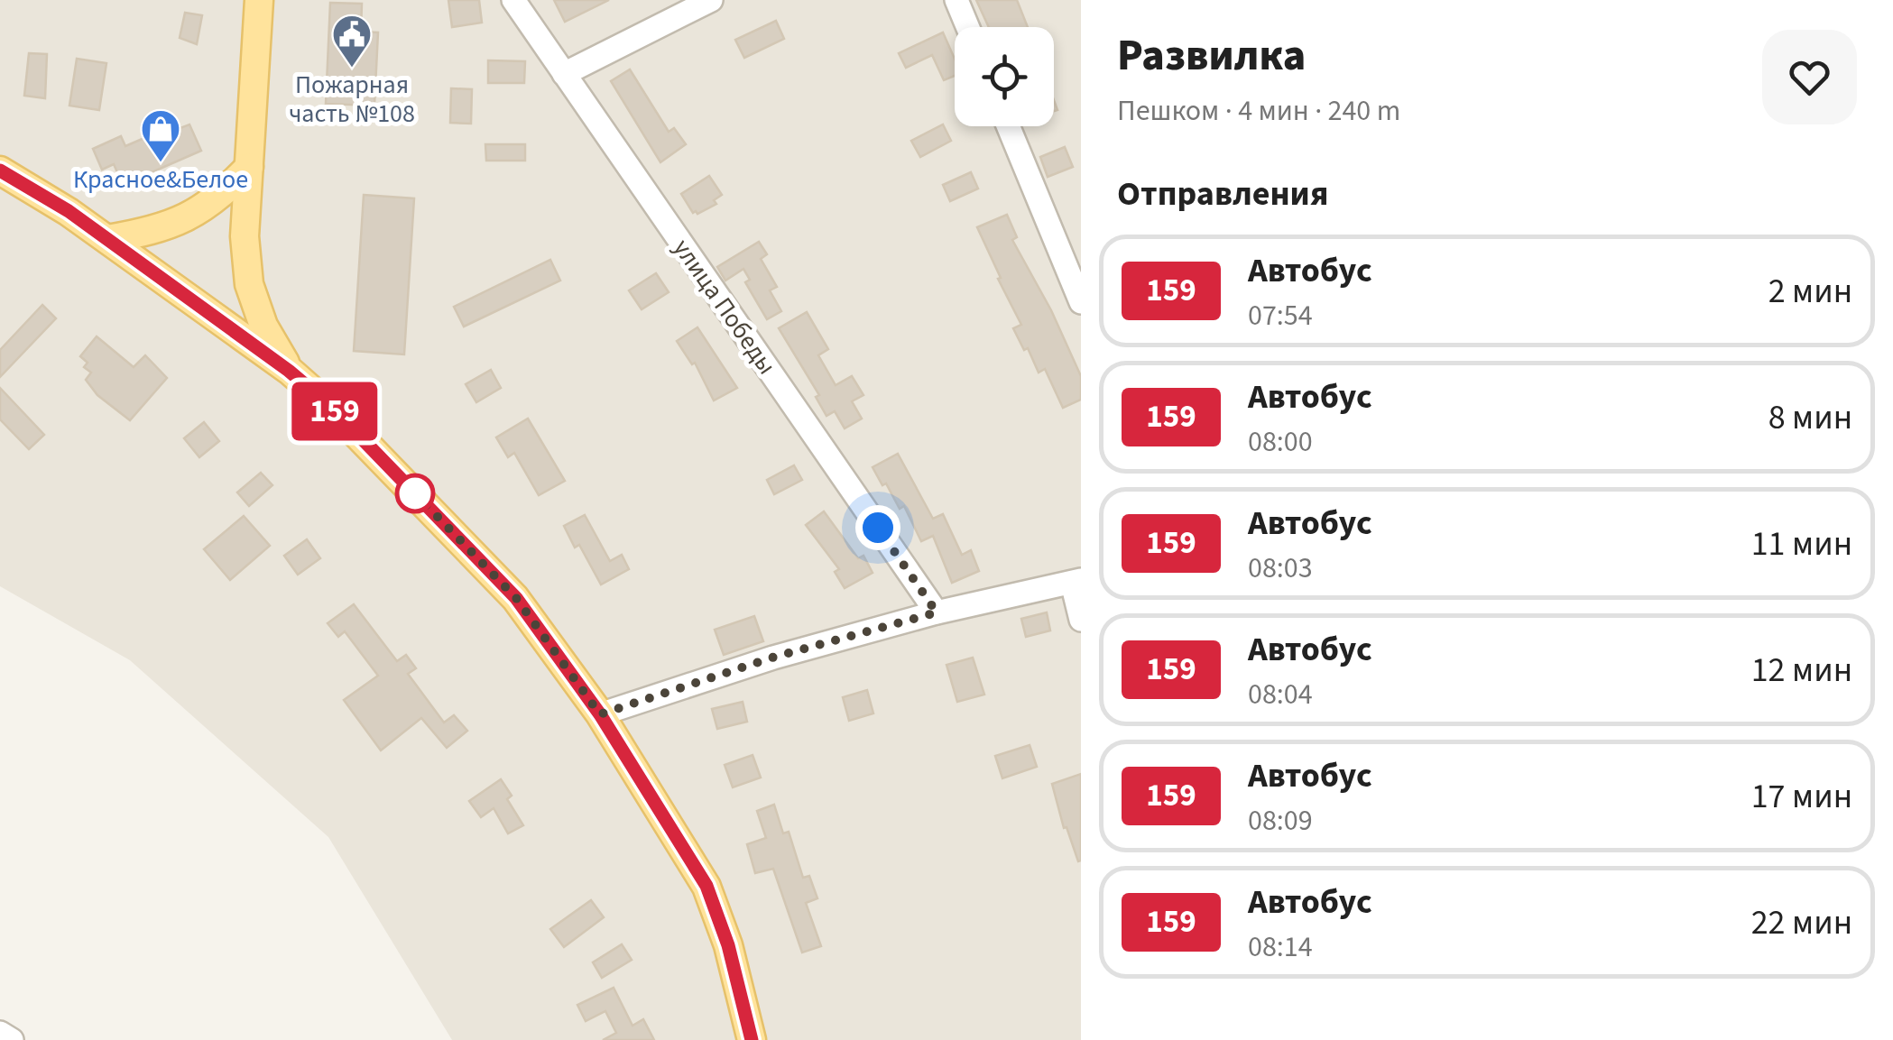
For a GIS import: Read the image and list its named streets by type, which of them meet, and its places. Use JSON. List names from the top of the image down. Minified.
{"streets":{"street":["улица Победы"]},"places":{"public building":["Пожарная часть №108"],"shop":["Красное&Белое"]},"lines":["bus line 159"],"page":{"on_map":"159","heading":[["Развилка","Пешком · 4 мин · 240 m"],"Отправления"],"list":[{"mark":"159","name":"Автобус","note":"07:54","value":"2 мин"},{"mark":"159","name":"Автобус","note":"08:00","value":"8 мин"},{"mark":"159","name":"Автобус","note":"08:03","value":"11 мин"},{"mark":"159","name":"Автобус","note":"08:04","value":"12 мин"},{"mark":"159","name":"Автобус","note":"08:09","value":"17 мин"},{"mark":"159","name":"Автобус","note":"08:14","value":"22 мин"}]}}
